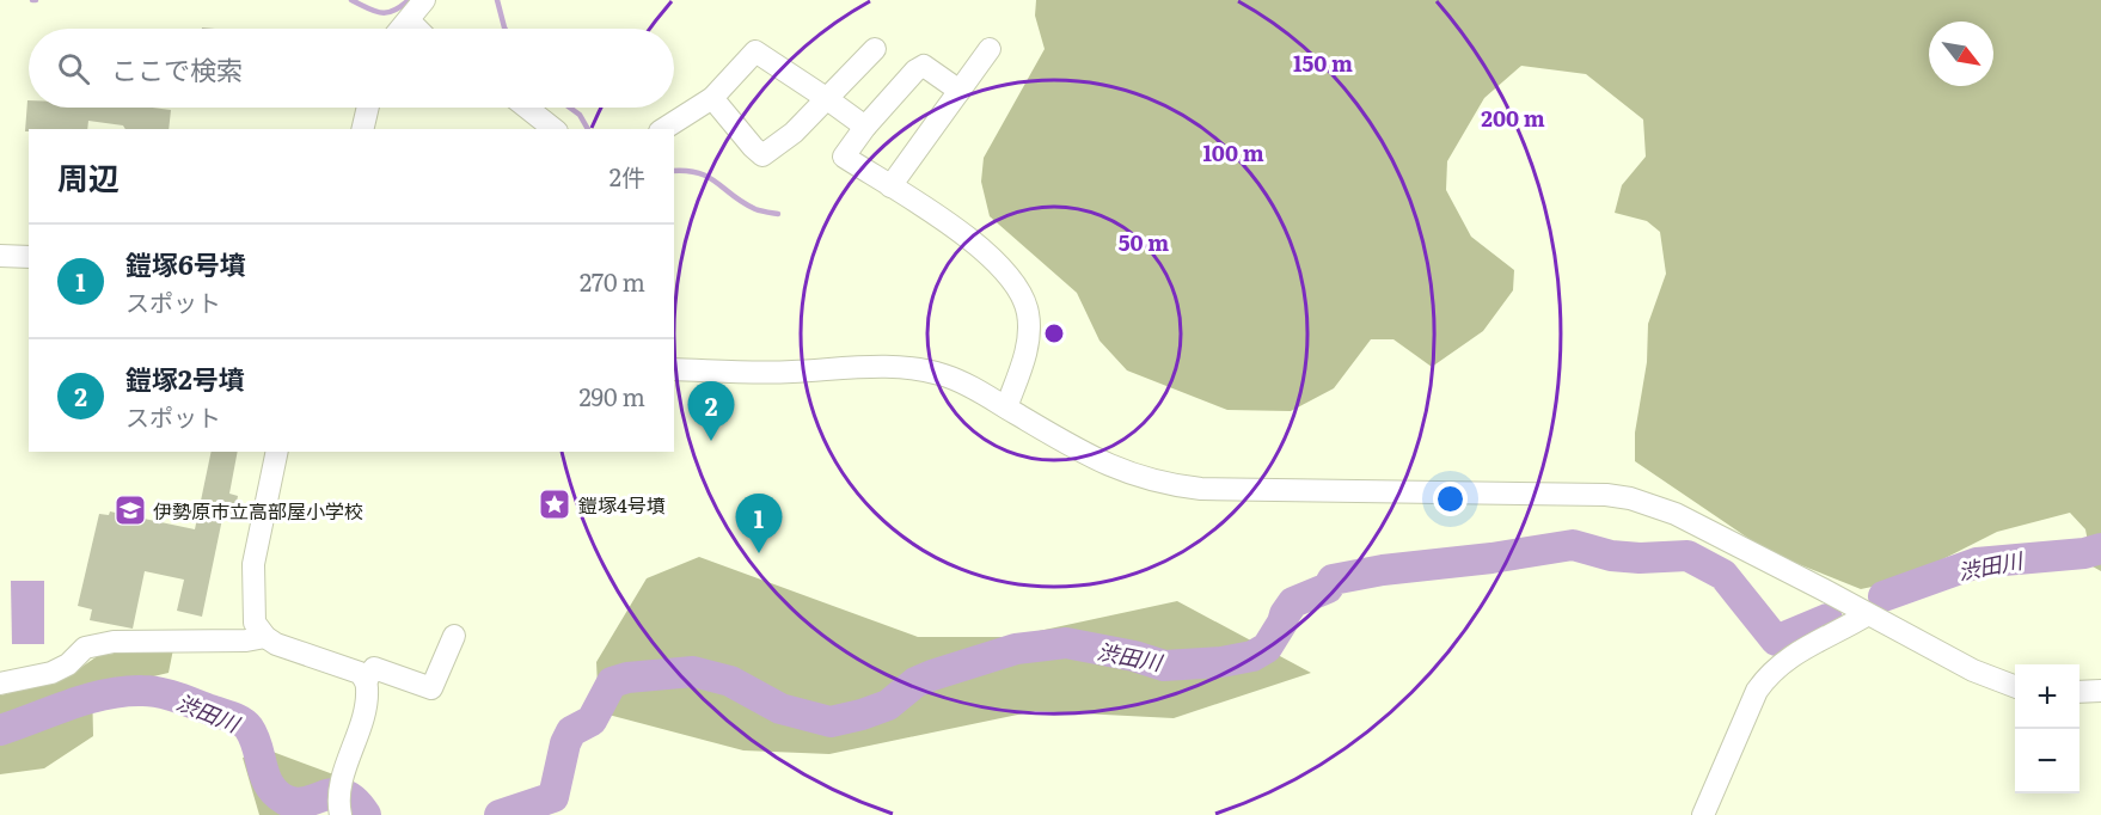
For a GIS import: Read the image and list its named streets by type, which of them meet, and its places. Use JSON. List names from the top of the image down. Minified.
{"water":["渋田川"],"places":{"place":["鎧塚4号墳"],"school or university":["伊勢原市立高部屋小学校"]},"north":"bottom right","page":{"search":"ここで検索","heading":["周辺","2件"],"list":[{"mark":"1","name":"鎧塚6号墳","note":"スポット","value":"270 m"},{"mark":"2","name":"鎧塚2号墳","note":"スポット","value":"290 m"}],"pins":["2","1"],"map_buttons":["+","−"]},"rings":["150 m","200 m","100 m","50 m"]}
